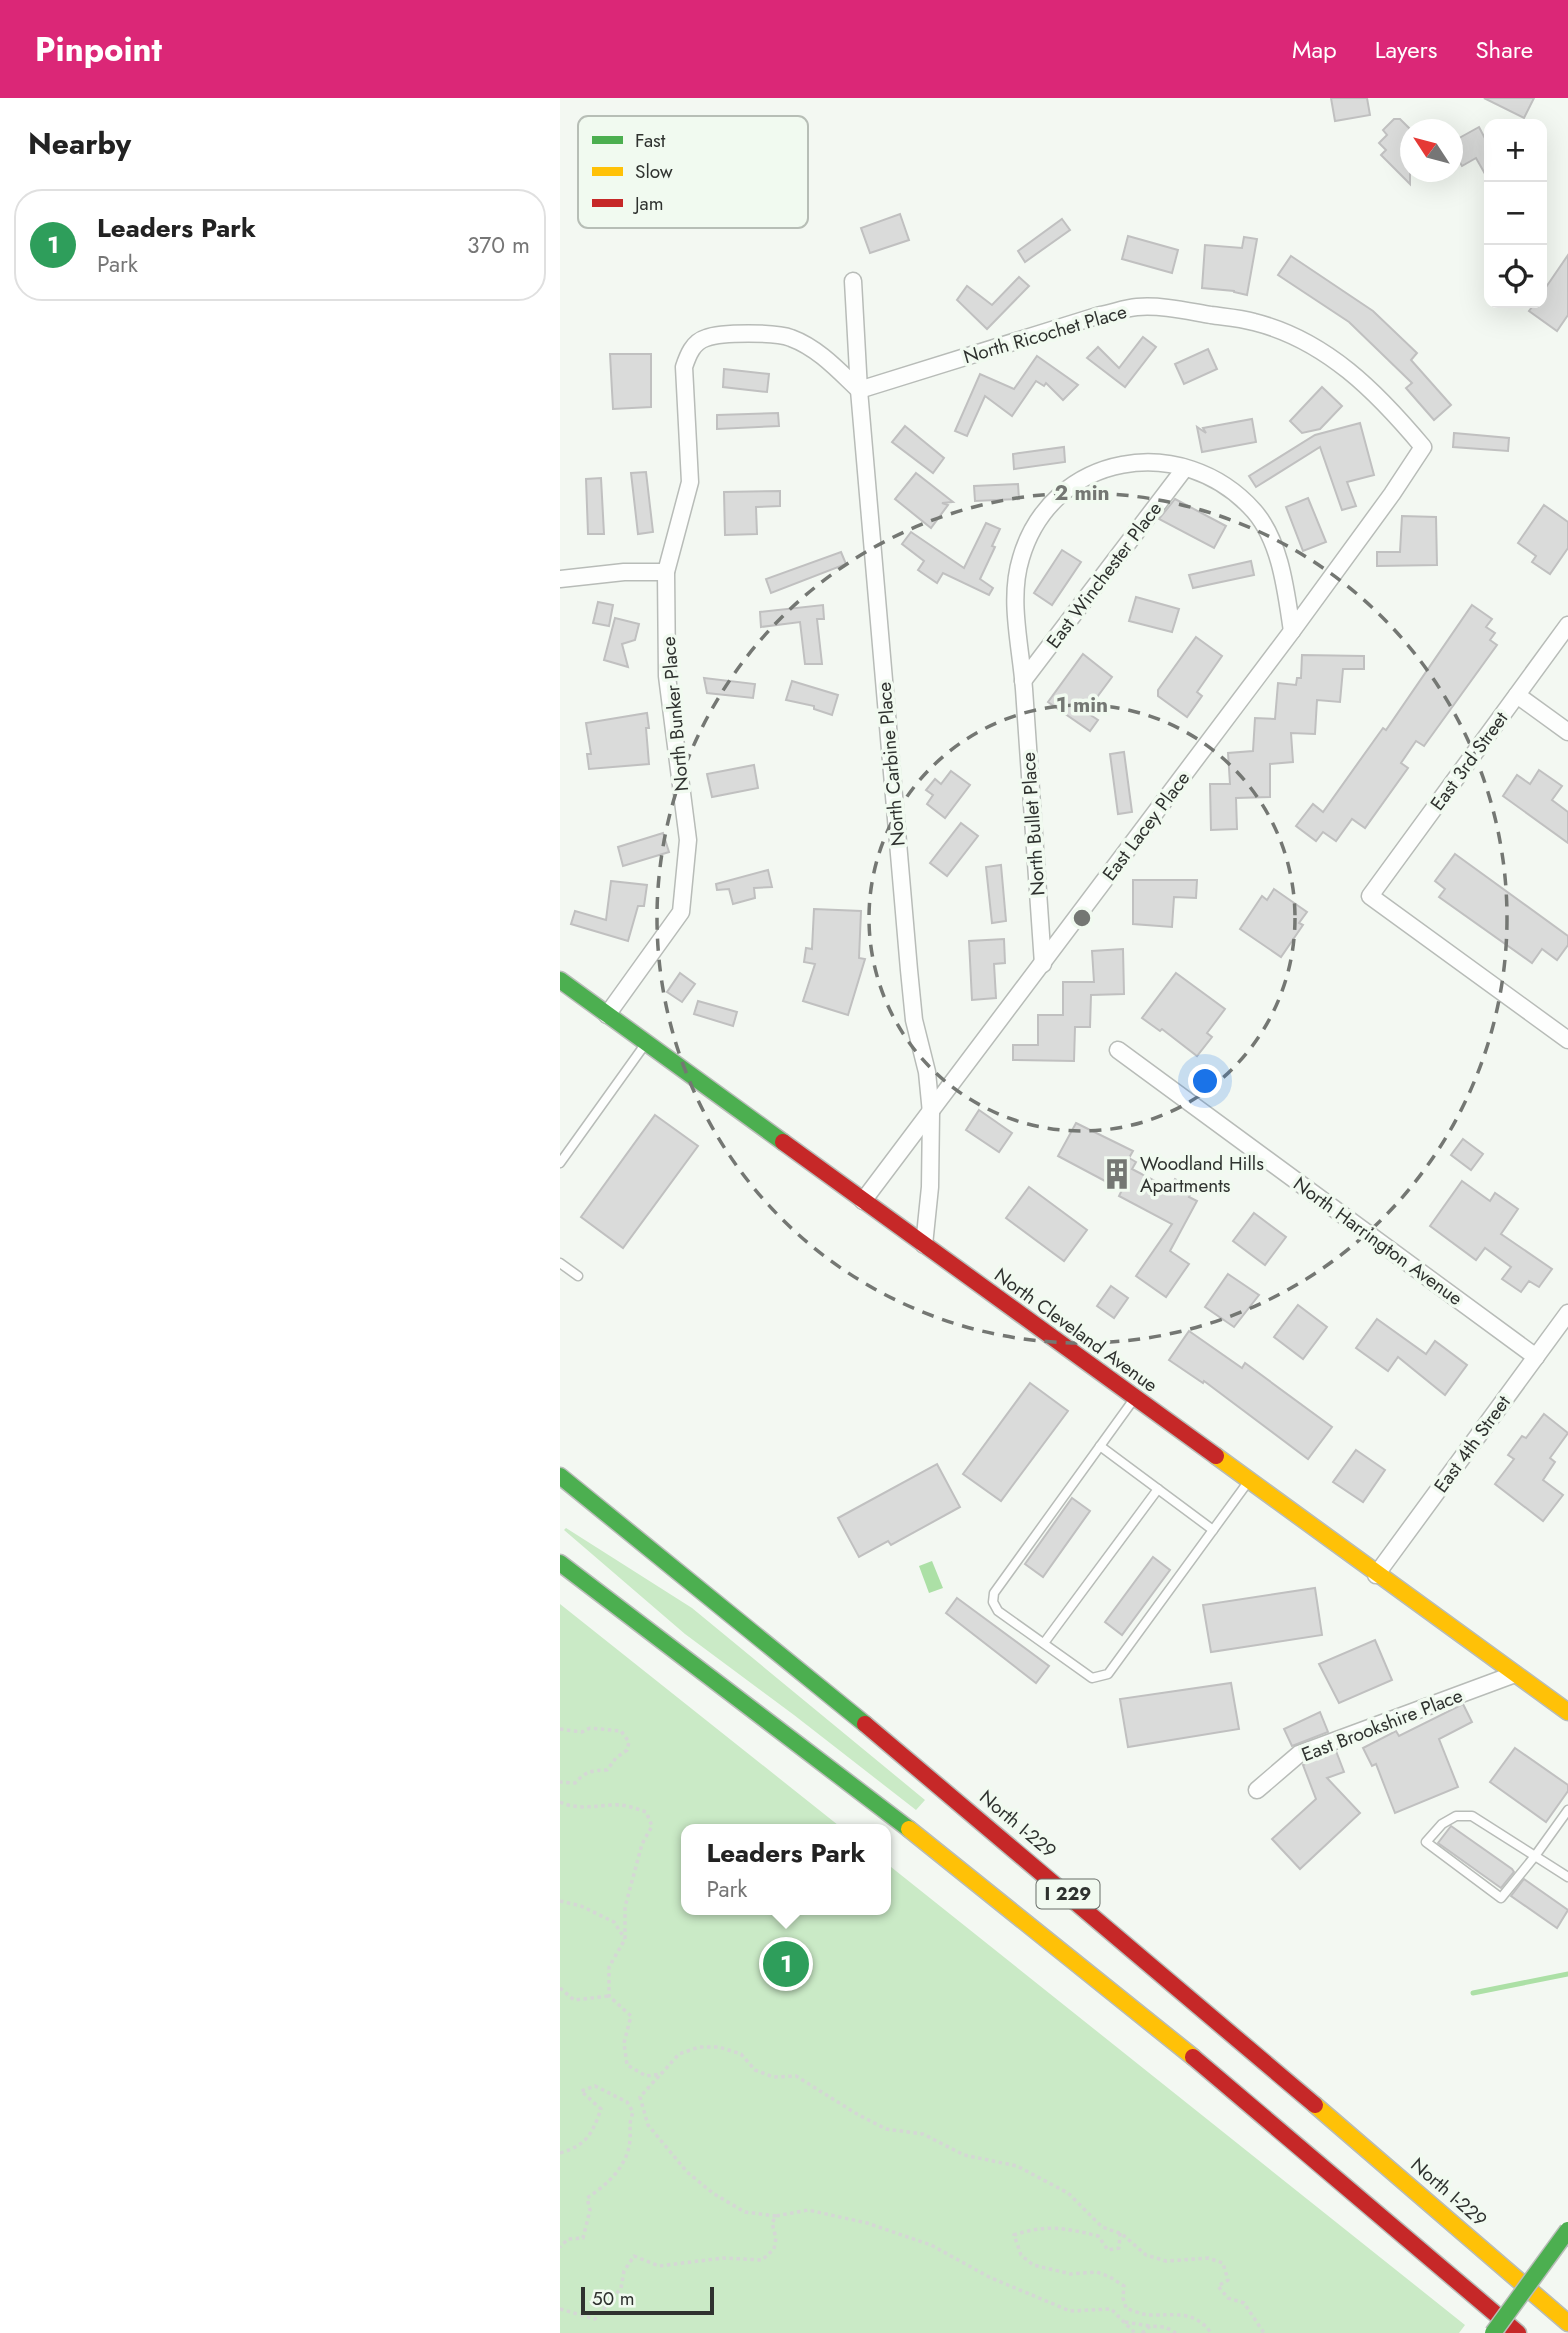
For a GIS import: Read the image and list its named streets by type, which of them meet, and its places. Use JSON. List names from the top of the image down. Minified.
{"streets":{"main road":["North Cleveland Avenue","North I-229","I 229"],"street":["North Ricochet Place","East Winchester Place","North Bunker Place","East 3rd Street","North Carbine Place","North Bullet Place","East Lacey Place","North Harrington Avenue","East 4th Street","East Brookshire Place"]},"crossings":[["North Ricochet Place","North Bunker Place"],["North Ricochet Place","North Carbine Place"],["North Ricochet Place","East Lacey Place"],["East Winchester Place","North Bullet Place"],["North Bunker Place","North Carbine Place"],["North Bunker Place","North Cleveland Avenue"],["North Carbine Place","East Lacey Place"],["North Carbine Place","North Cleveland Avenue"],["North Bullet Place","East Lacey Place"],["East Lacey Place","North Cleveland Avenue"],["North Harrington Avenue","East 4th Street"],["North Cleveland Avenue","East 4th Street"],["North Cleveland Avenue","East Brookshire Place"]],"places":{"building":["Woodland Hills Apartments"]},"legend":["Fast","Slow","Jam"],"scale_bar":"50 m","north":"top left","page":{"header":"Pinpoint","nav":["Map","Layers","Share"],"heading":"Nearby","map_buttons":["+","−"],"list":[{"mark":"1","name":"Leaders Park","note":"Park","value":"370 m"}],"popup":["Leaders Park","Park"],"pins":"1","scale":"50 m"},"rings":["2 min","1 min"]}
